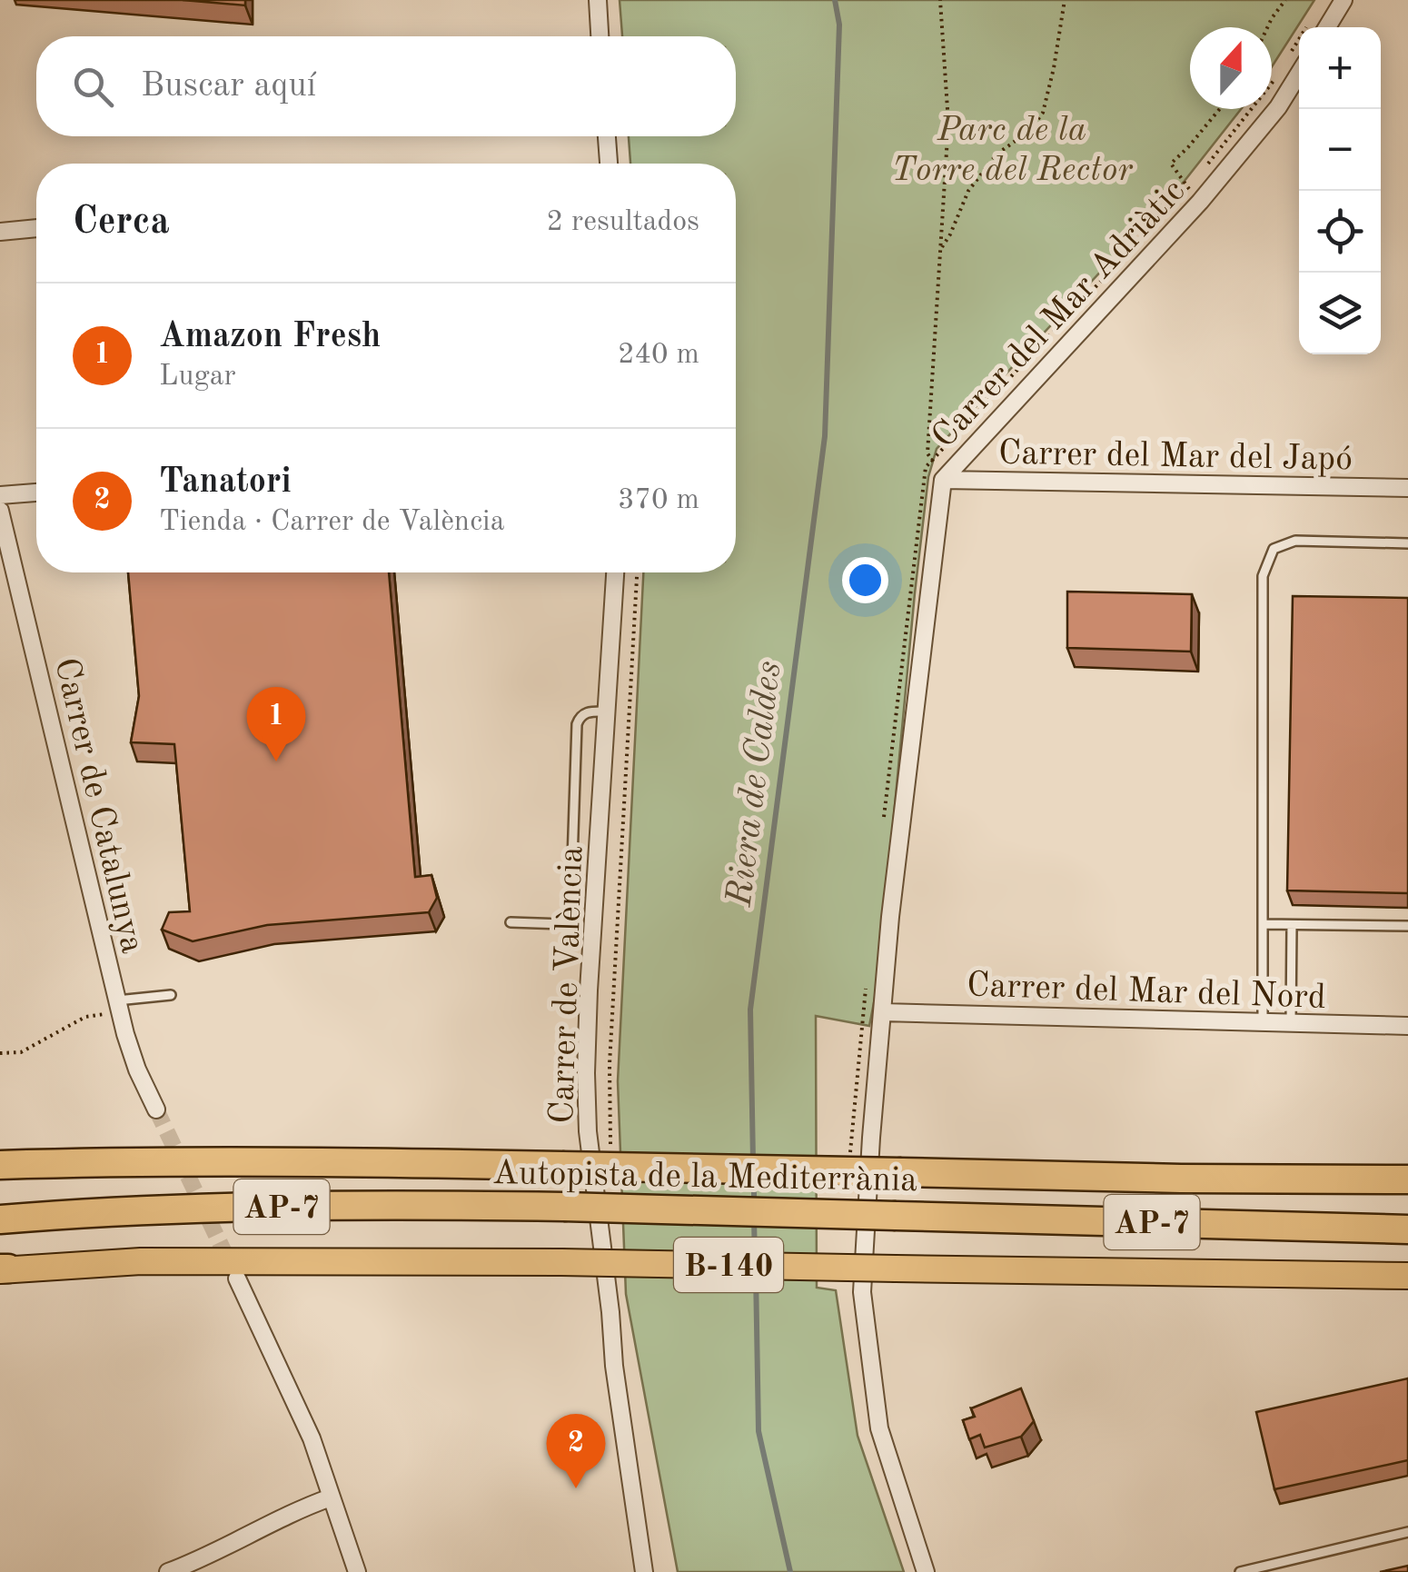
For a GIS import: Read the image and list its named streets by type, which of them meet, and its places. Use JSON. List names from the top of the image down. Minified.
{"streets":{"highway":["Autopista de la Mediterrània","AP-7","B-140"],"street":["Carrer del Mar Adriàtic","Carrer del Mar del Japó","Carrer de Catalunya","Carrer de València","Carrer del Mar del Nord"]},"crossings":[["Carrer del Mar Adriàtic","Carrer del Mar del Japó"],["Carrer del Mar Adriàtic","Carrer del Mar del Nord"]],"water":["Riera de Caldes"],"parks":["Parc de la Torre del Rector"],"north":"top","page":{"map_buttons":["+","−"],"search":"Buscar aquí","heading":["Cerca","2 resultados"],"list":[{"mark":"1","name":"Amazon Fresh","note":"Lugar","value":"240 m"},{"mark":"2","name":"Tanatori","note":"Tienda · Carrer de València","value":"370 m"}],"pins":["1","2"]}}
